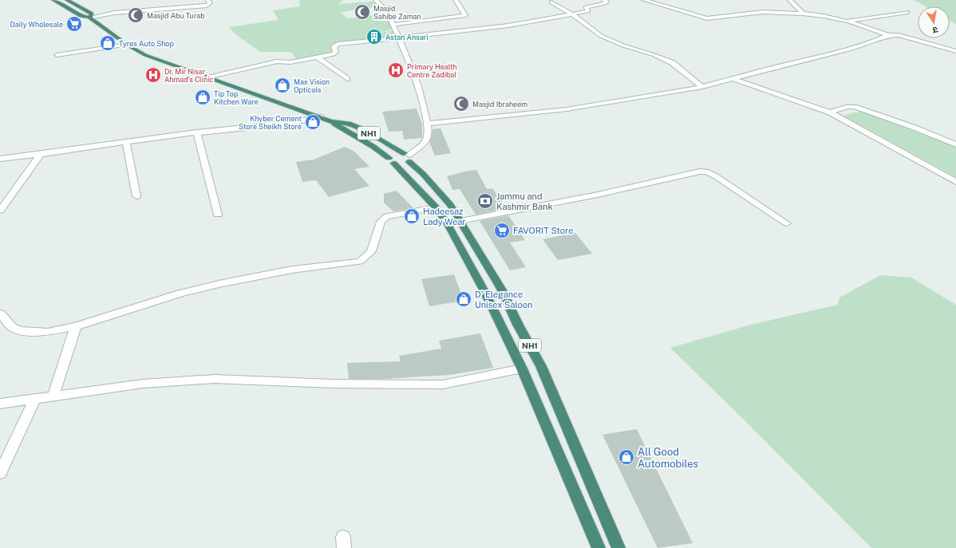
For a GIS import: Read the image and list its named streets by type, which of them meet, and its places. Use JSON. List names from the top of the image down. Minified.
{"streets":{"highway":["NH1"]},"places":{"mosque":["Masjid Sahibe Zaman","Masjid Abu Turab","Masjid Ibraheem"],"supermarket":["Daily Wholesale","FAVORIT Store"],"building":["Astan Ansari"],"shop":["Tyres Auto Shop","Max Vision Opticals","Tip Top Kitchen Ware","Khyber Cement Store Sheikh Store","Hadeesaz Lady Wear","D' Elegance Unisex Saloon","All Good Automobiles"],"hospital":["Primary Health Centre Zadibal","Dr. Mir Nisar Ahmad's Clinic"],"bank":["Jammu and Kashmir Bank"]},"north":"bottom"}
